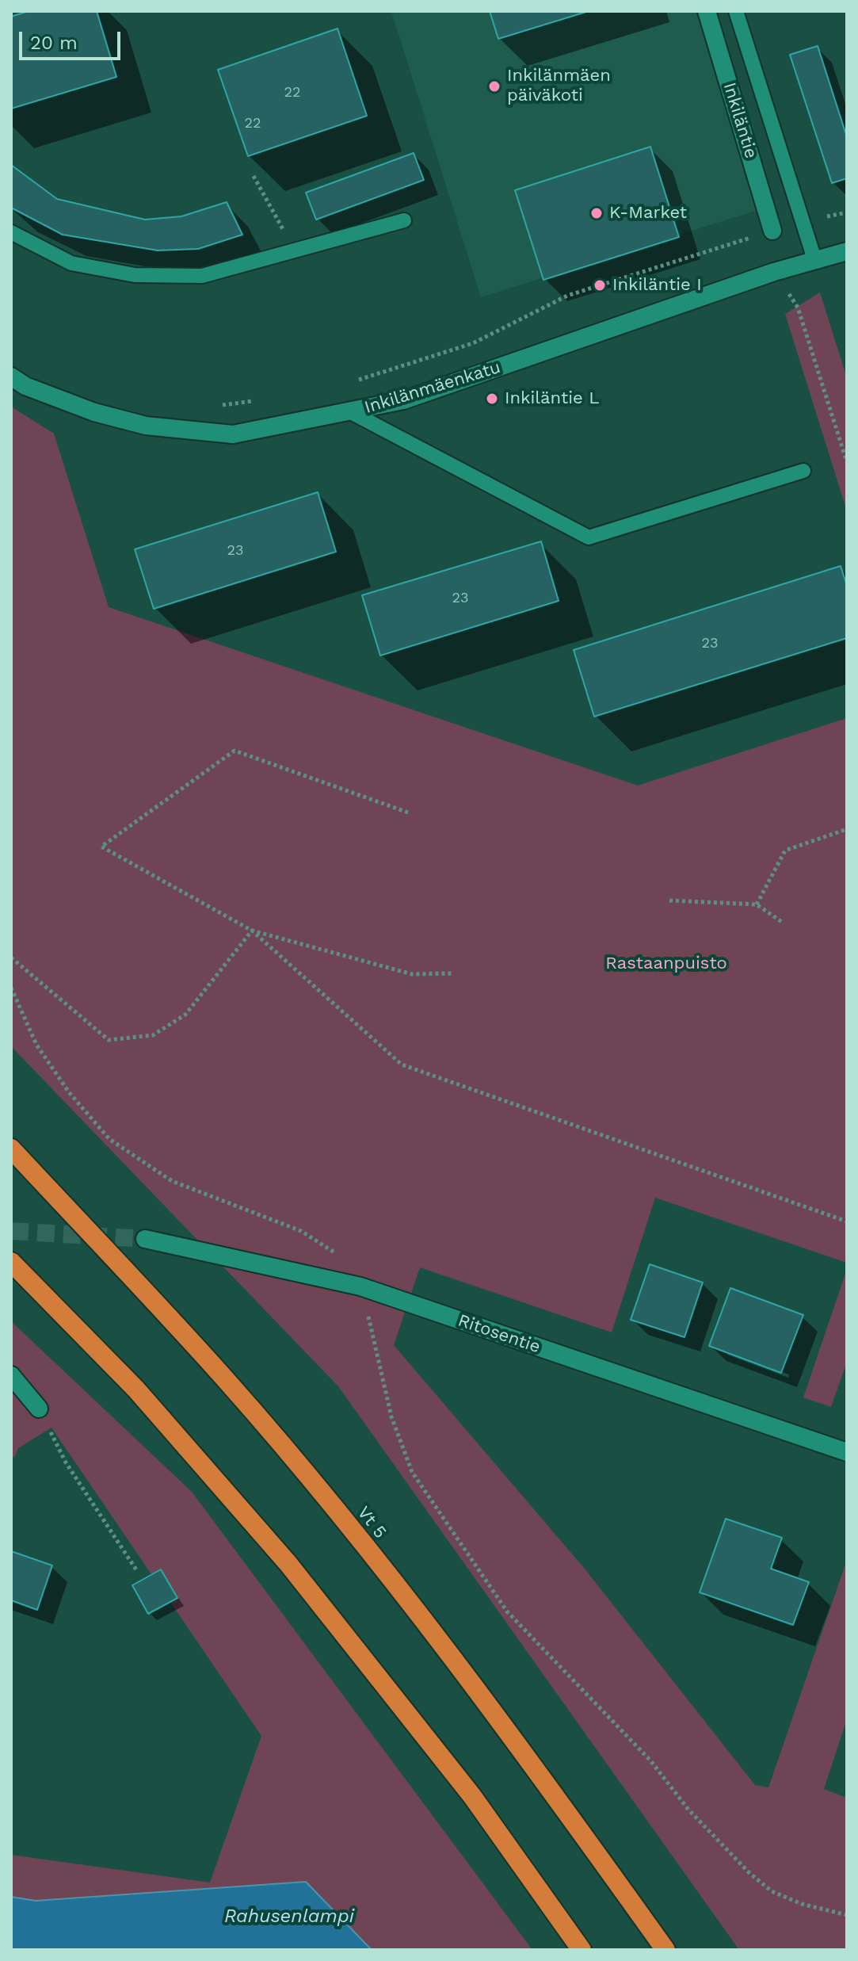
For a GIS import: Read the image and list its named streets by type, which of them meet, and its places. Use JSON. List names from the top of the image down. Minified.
{"streets":{"highway":["Vt 5"],"street":["Inkiläntie","Inkilänmäenkatu","Ritosentie"]},"water":["Rahusenlampi"],"parks":["Rastaanpuisto"],"places":["Inkilänmäen päiväkoti","K-Market","Inkiläntie I","Inkiläntie L"],"house_numbers":["22","22","23","23","23"],"scale_bar":"20 m"}
